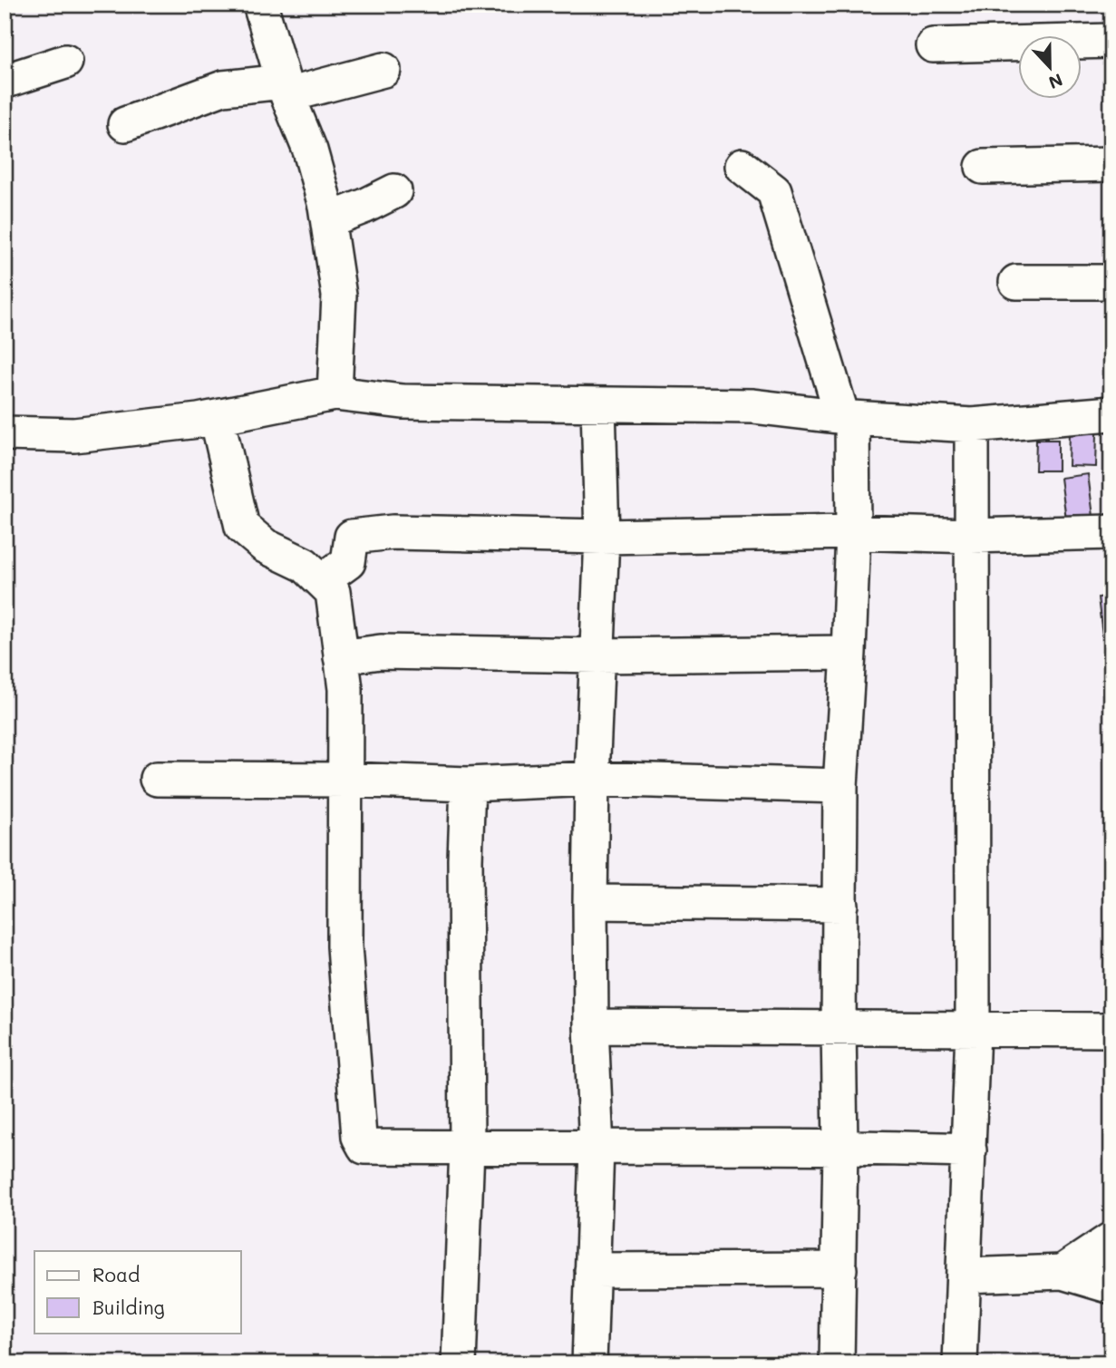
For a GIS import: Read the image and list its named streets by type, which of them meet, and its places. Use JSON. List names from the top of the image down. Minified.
{"legend":["Road","Building"],"north":"bottom"}
